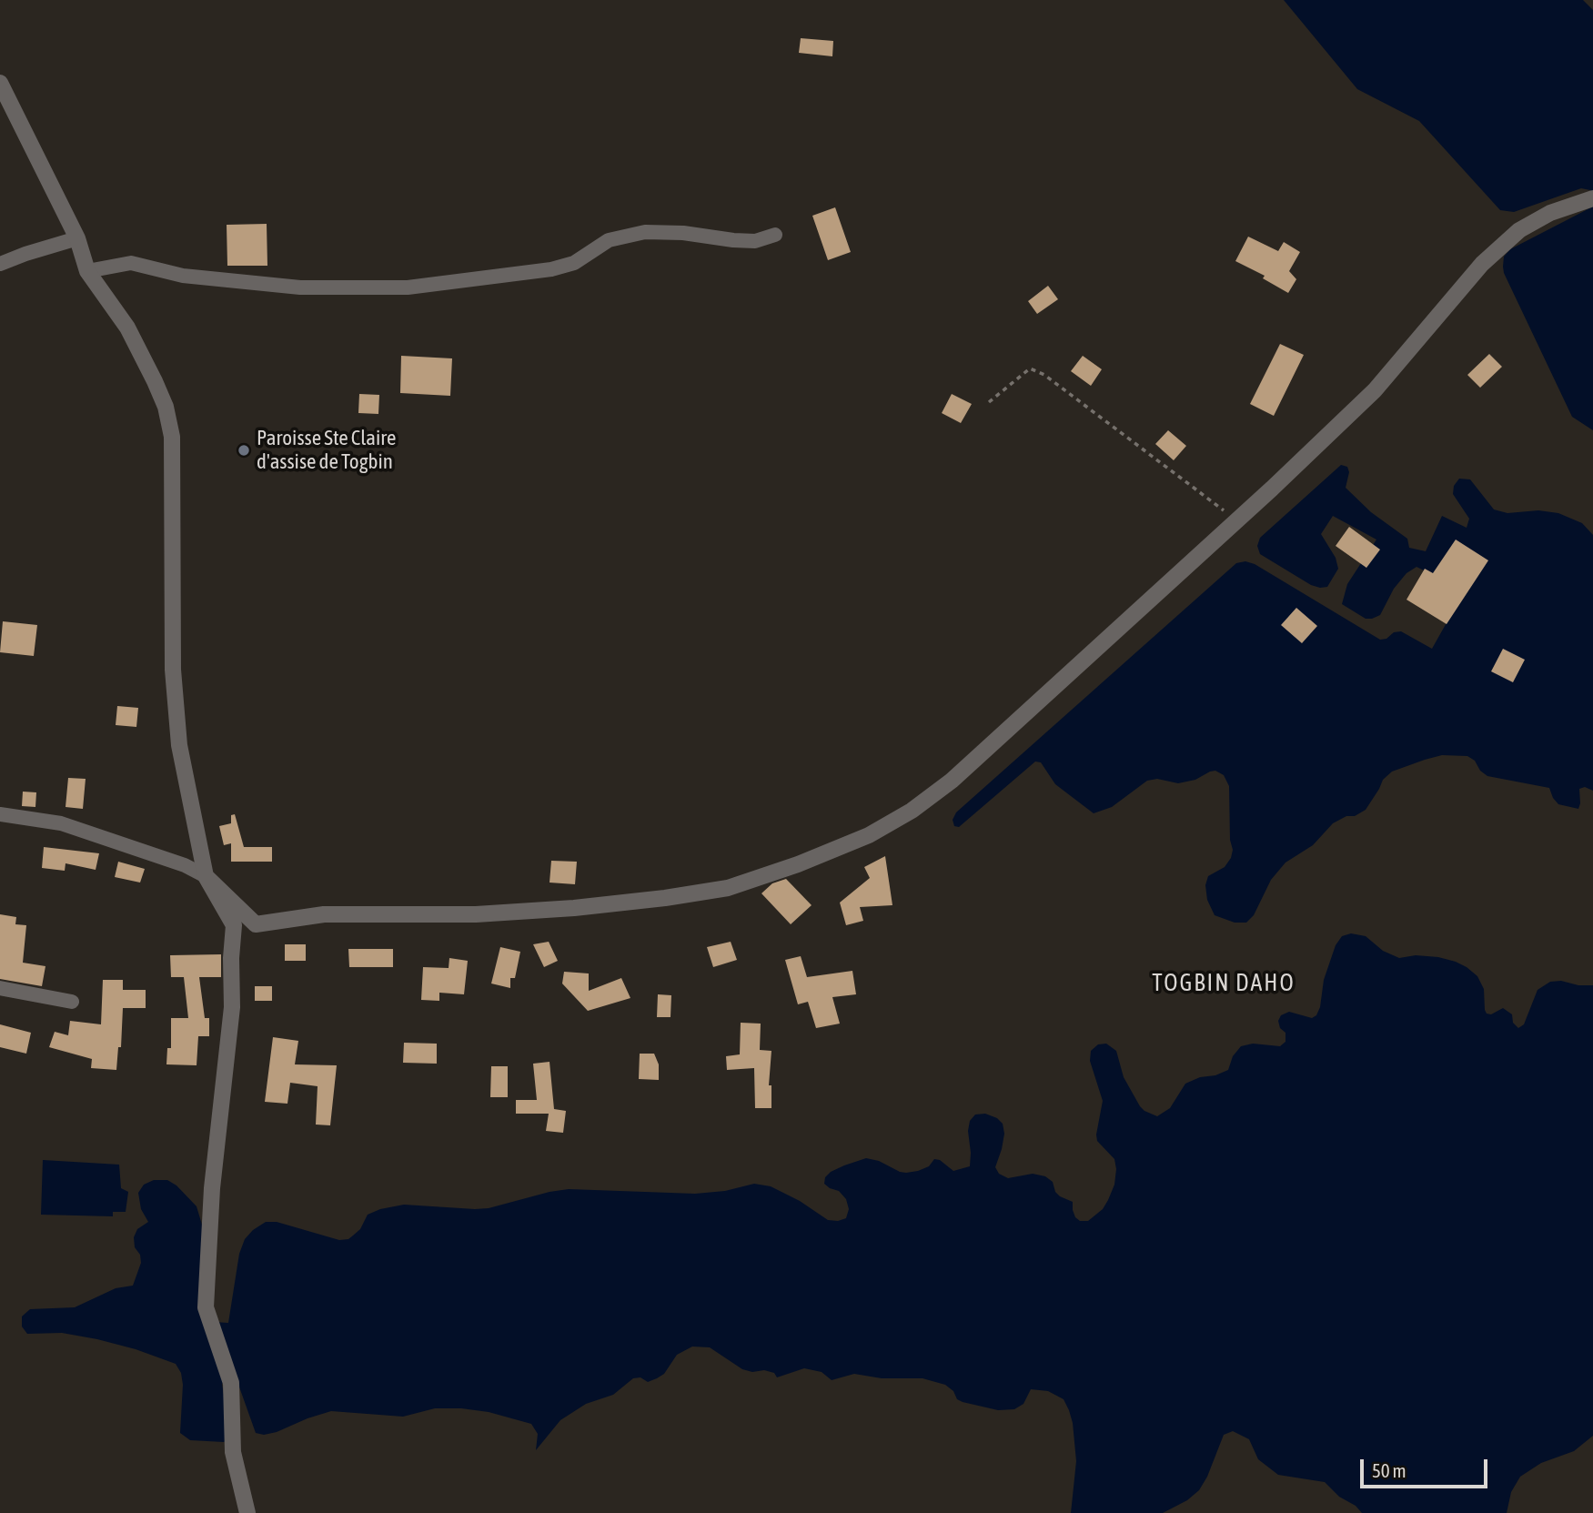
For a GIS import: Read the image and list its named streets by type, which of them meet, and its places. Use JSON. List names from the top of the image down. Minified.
{"districts":["TOGBIN DAHO"],"places":["Paroisse Ste Claire d'assise de Togbin"],"scale_bar":"50 m"}
